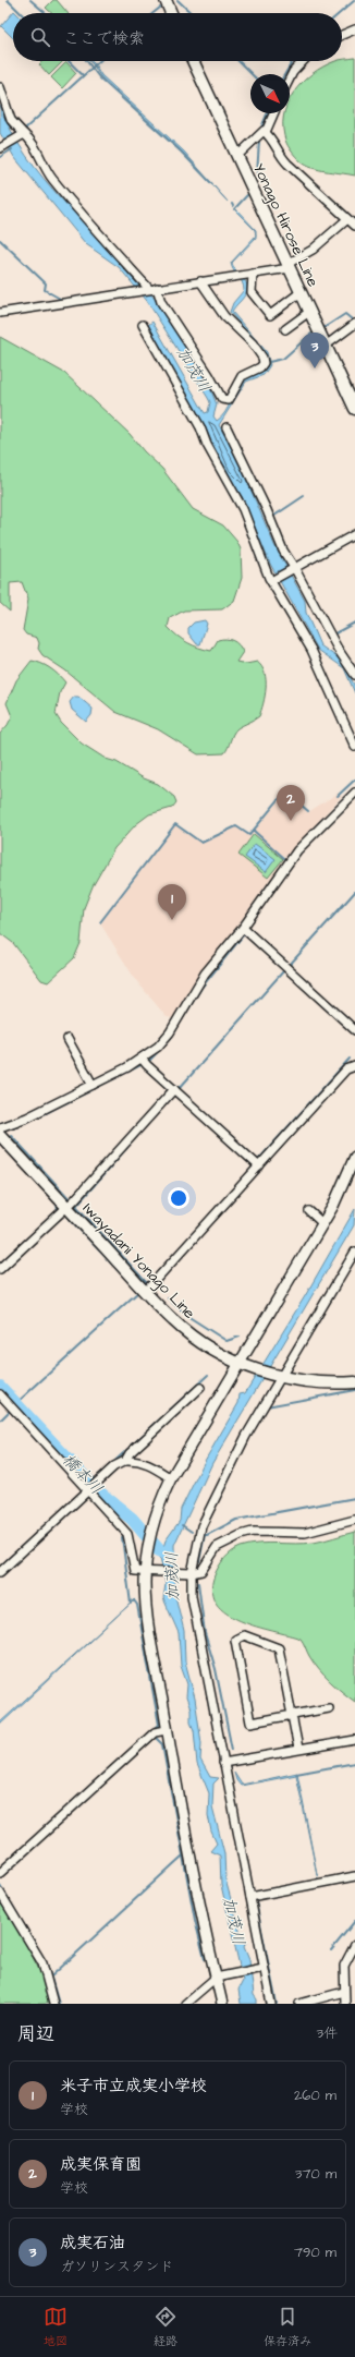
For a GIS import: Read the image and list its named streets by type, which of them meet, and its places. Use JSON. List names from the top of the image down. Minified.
{"streets":{"main road":["Yonago Hirose Line","Iwayadani Yonago Line"]},"water":["加茂川","橋本川"],"north":"bottom right","page":{"search":"ここで検索","pins":["3","2","1"],"heading":["周辺","3件"],"list":[{"mark":"1","name":"米子市立成実小学校","note":"学校","value":"260 m"},{"mark":"2","name":"成実保育園","note":"学校","value":"370 m"},{"mark":"3","name":"成実石油","note":"ガソリンスタンド","value":"790 m"}],"nav":["地図","経路","保存済み"]}}
